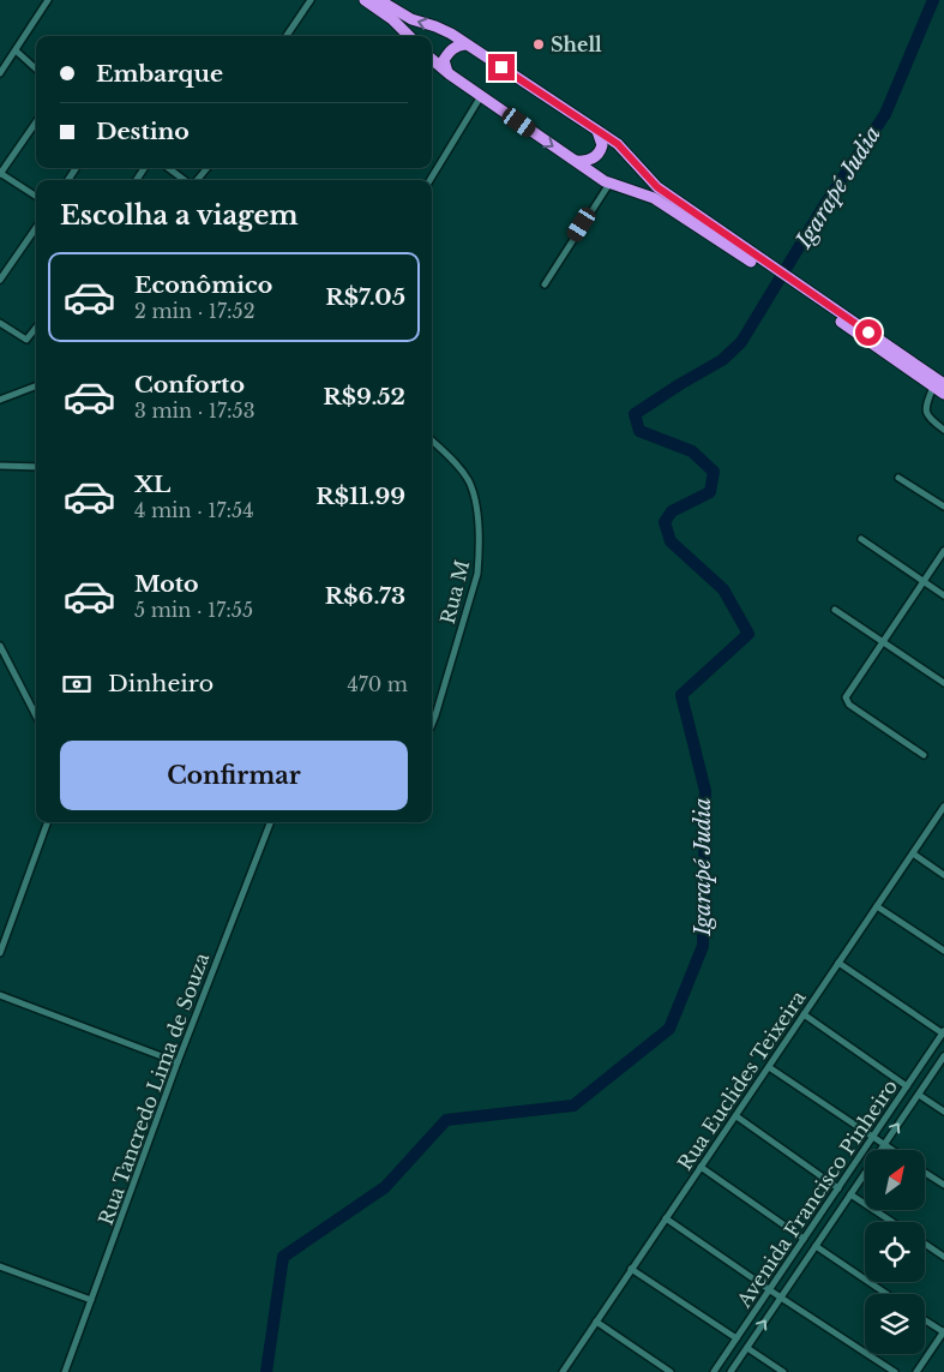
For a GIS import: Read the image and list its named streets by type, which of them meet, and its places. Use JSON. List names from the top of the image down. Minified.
{"streets":{"street":["Rua M","Rua Euclides Teixeira","Rua Tancredo Lima de Souza","Avenida Francisco Pinheiro"]},"water":["Igarapé Judia"],"places":["Shell"],"north":"top right","page":{"banner":["Embarque","Destino"],"heading":"Escolha a viagem","list":[{"name":"Econômico","note":"2 min · 17:52","value":"R$7.05"},{"name":"Conforto","note":"3 min · 17:53","value":"R$9.52"},{"name":"XL","note":"4 min · 17:54","value":"R$11.99"},{"name":"Moto","note":"5 min · 17:55","value":"R$6.73"}],"pay":["Dinheiro","470 m"],"buttons":"Confirmar"}}
